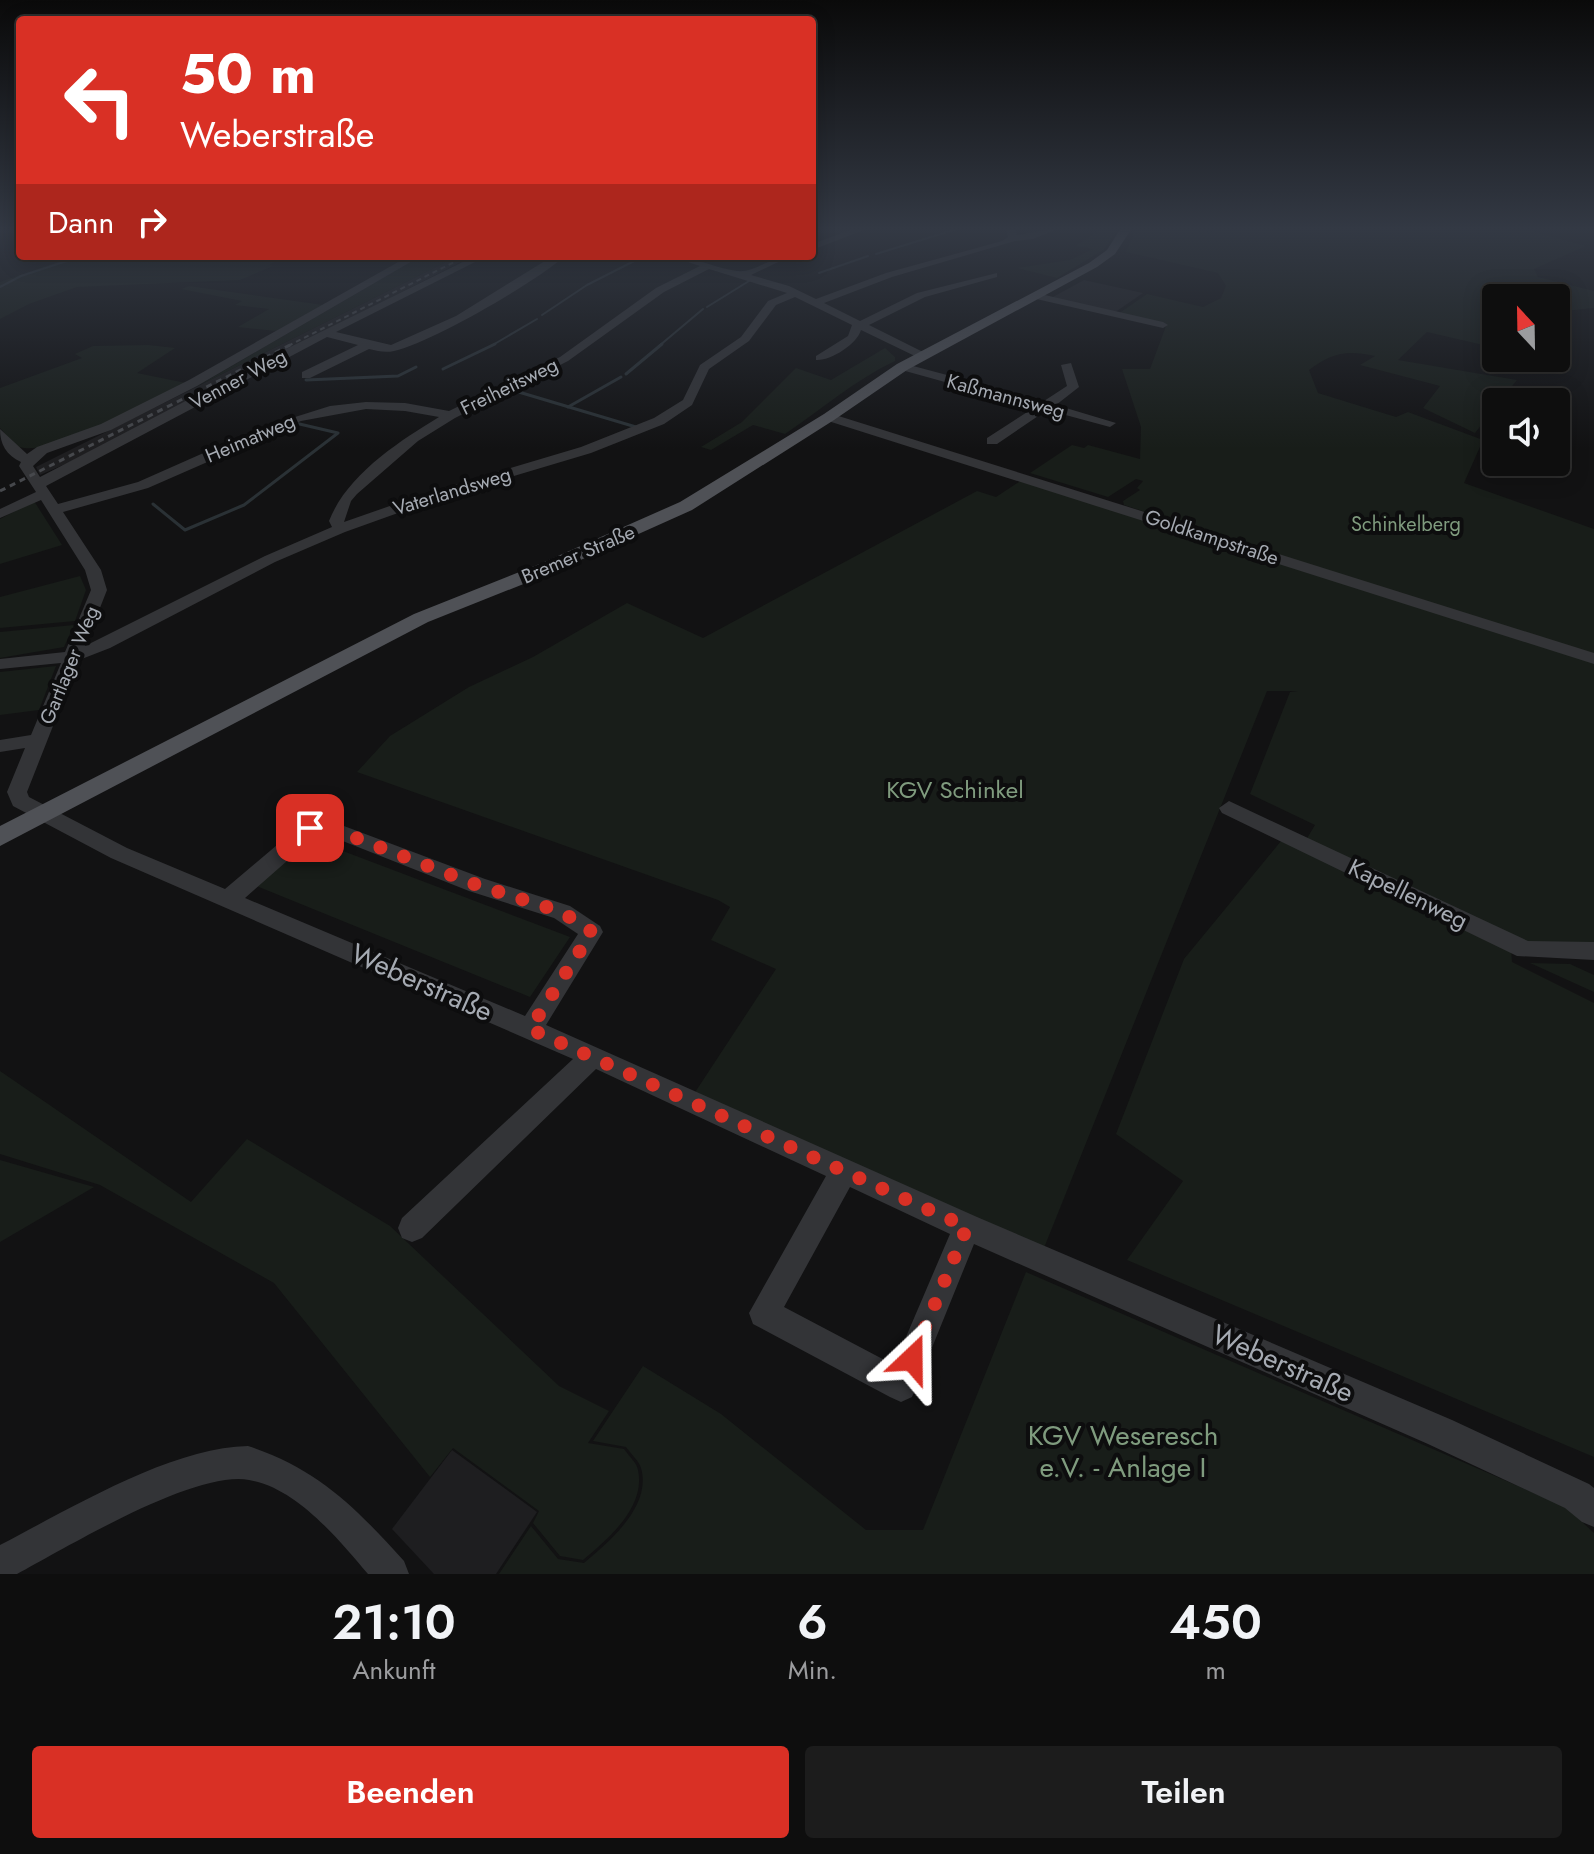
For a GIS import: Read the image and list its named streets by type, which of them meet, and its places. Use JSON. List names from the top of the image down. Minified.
{"streets":{"main road":["Bremer Straße"],"street":["Venner Weg","Freiheitsweg","Kaßmannsweg","Heimatweg","Vaterlandsweg","Goldkampstraße","Gartlager Weg","Kapellenweg","Weberstraße"]},"crossings":[["Venner Weg","Gartlager Weg"],["Freiheitsweg","Heimatweg"],["Freiheitsweg","Vaterlandsweg"],["Kaßmannsweg","Bremer Straße"],["Heimatweg","Gartlager Weg"],["Vaterlandsweg","Gartlager Weg"],["Goldkampstraße","Bremer Straße"],["Bremer Straße","Gartlager Weg"],["Bremer Straße","Weberstraße"],["Gartlager Weg","Weberstraße"]],"parks":["Schinkelberg","KGV Schinkel","KGV Weseresch e.V. - Anlage I"],"north":"top","page":{"turn":["50 m","Weberstraße"],"then":"Dann","eta":["21:10","Ankunft","6","Min.","450","m"],"buttons":["Beenden","Teilen"]}}
